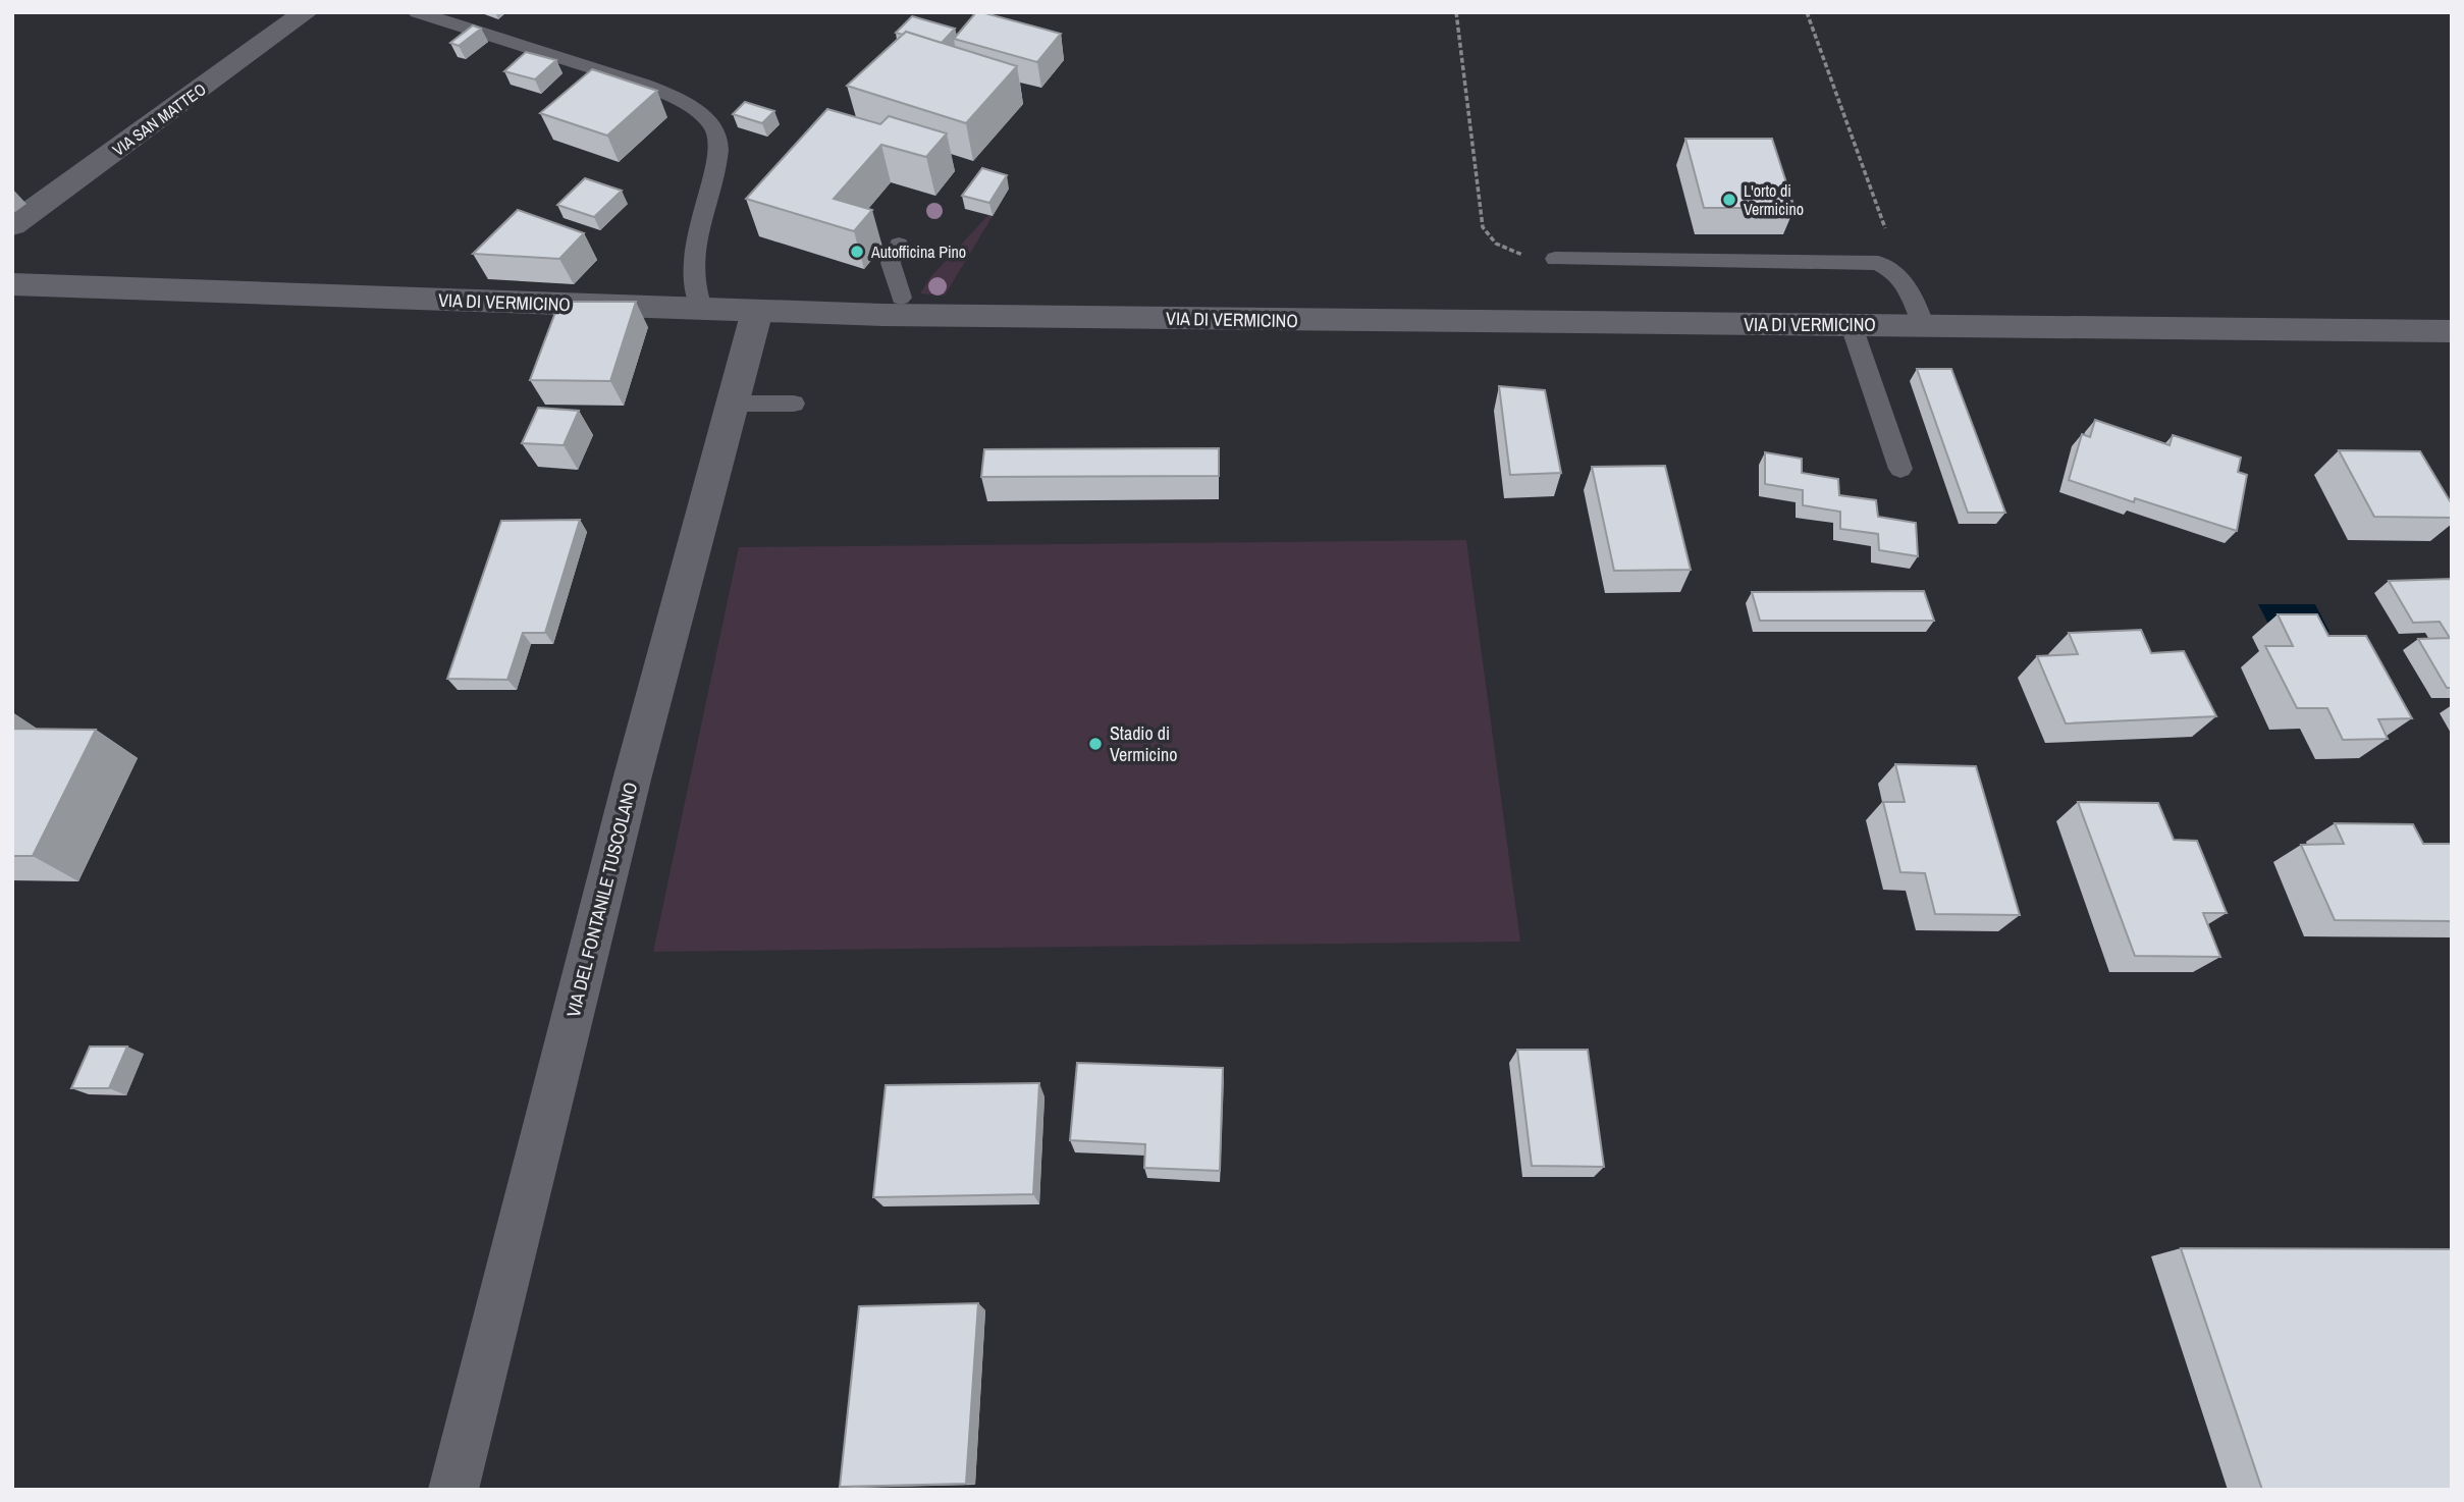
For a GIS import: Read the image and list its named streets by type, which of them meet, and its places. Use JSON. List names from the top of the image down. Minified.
{"streets":{"main road":["VIA SAN MATTEO","VIA DI VERMICINO","VIA DEL FONTANILE TUSCOLANO"]},"crossings":[["VIA DI VERMICINO","VIA DEL FONTANILE TUSCOLANO"]],"places":["L'orto di Vermicino","Autofficina Pino","Stadio di Vermicino"]}
